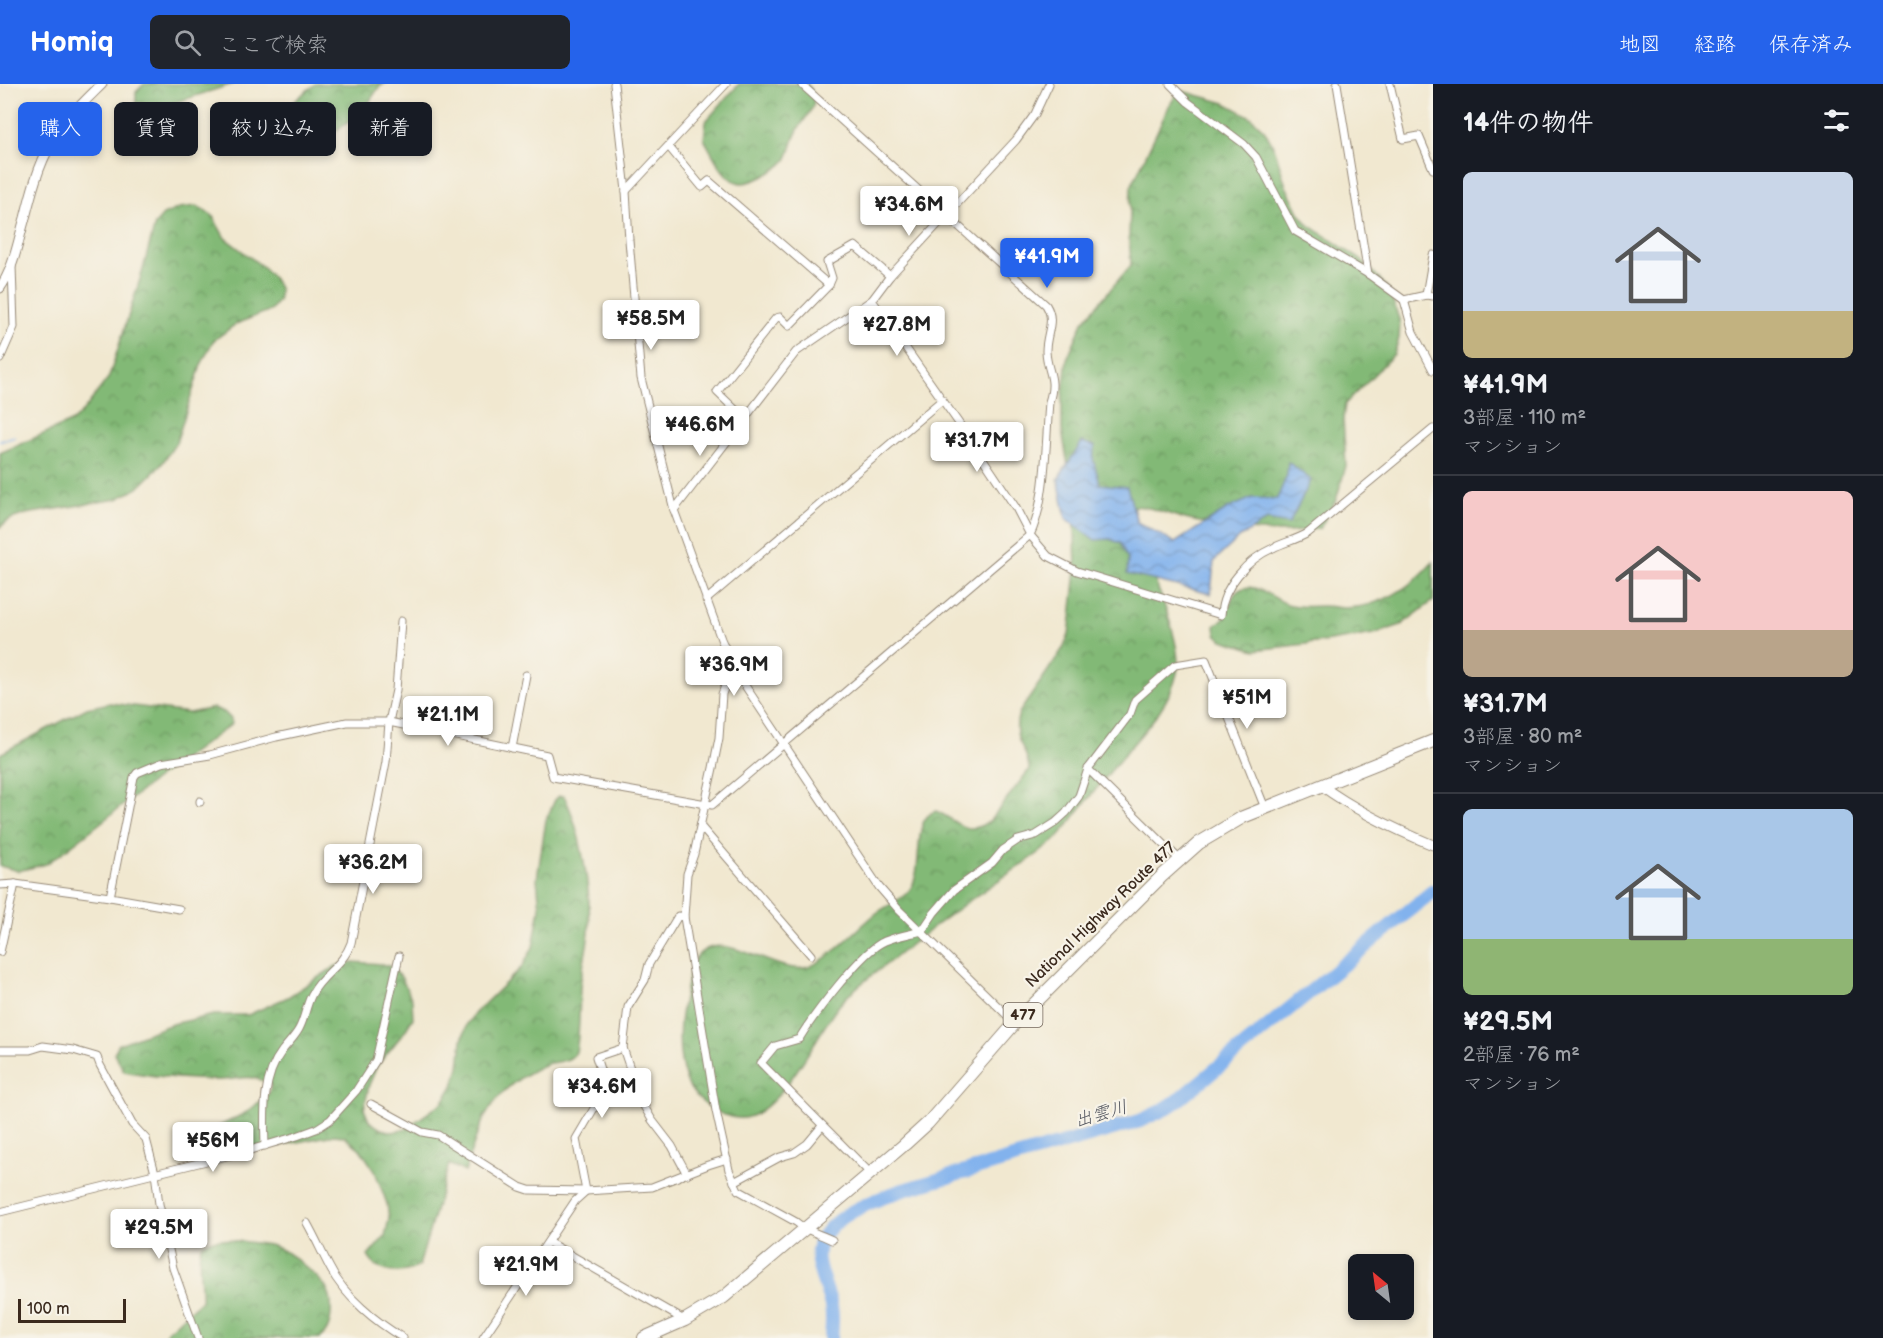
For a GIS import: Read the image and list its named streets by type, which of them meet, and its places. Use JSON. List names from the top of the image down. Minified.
{"streets":{"highway":["National Highway Route 477","477"]},"water":["出雲川"],"scale_bar":"100 m","north":"top left","page":{"header":"Homiq","search":"ここで検索","nav":["地図","経路","保存済み"],"heading":"14件の物件","chip":["購入","賃貸","絞り込み","新着"],"list":[{"name":"¥41.9M","note":"3部屋 · 110 m² · マンション"},{"name":"¥31.7M","note":"3部屋 · 80 m² · マンション"},{"name":"¥29.5M","note":"2部屋 · 76 m² · マンション"}],"price":["¥34.6M","¥41.9M","¥58.5M","¥27.8M","¥46.6M","¥31.7M","¥36.9M","¥51M","¥21.1M","¥36.2M","¥34.6M","¥56M","¥29.5M","¥21.9M"],"scale":"100 m"}}
